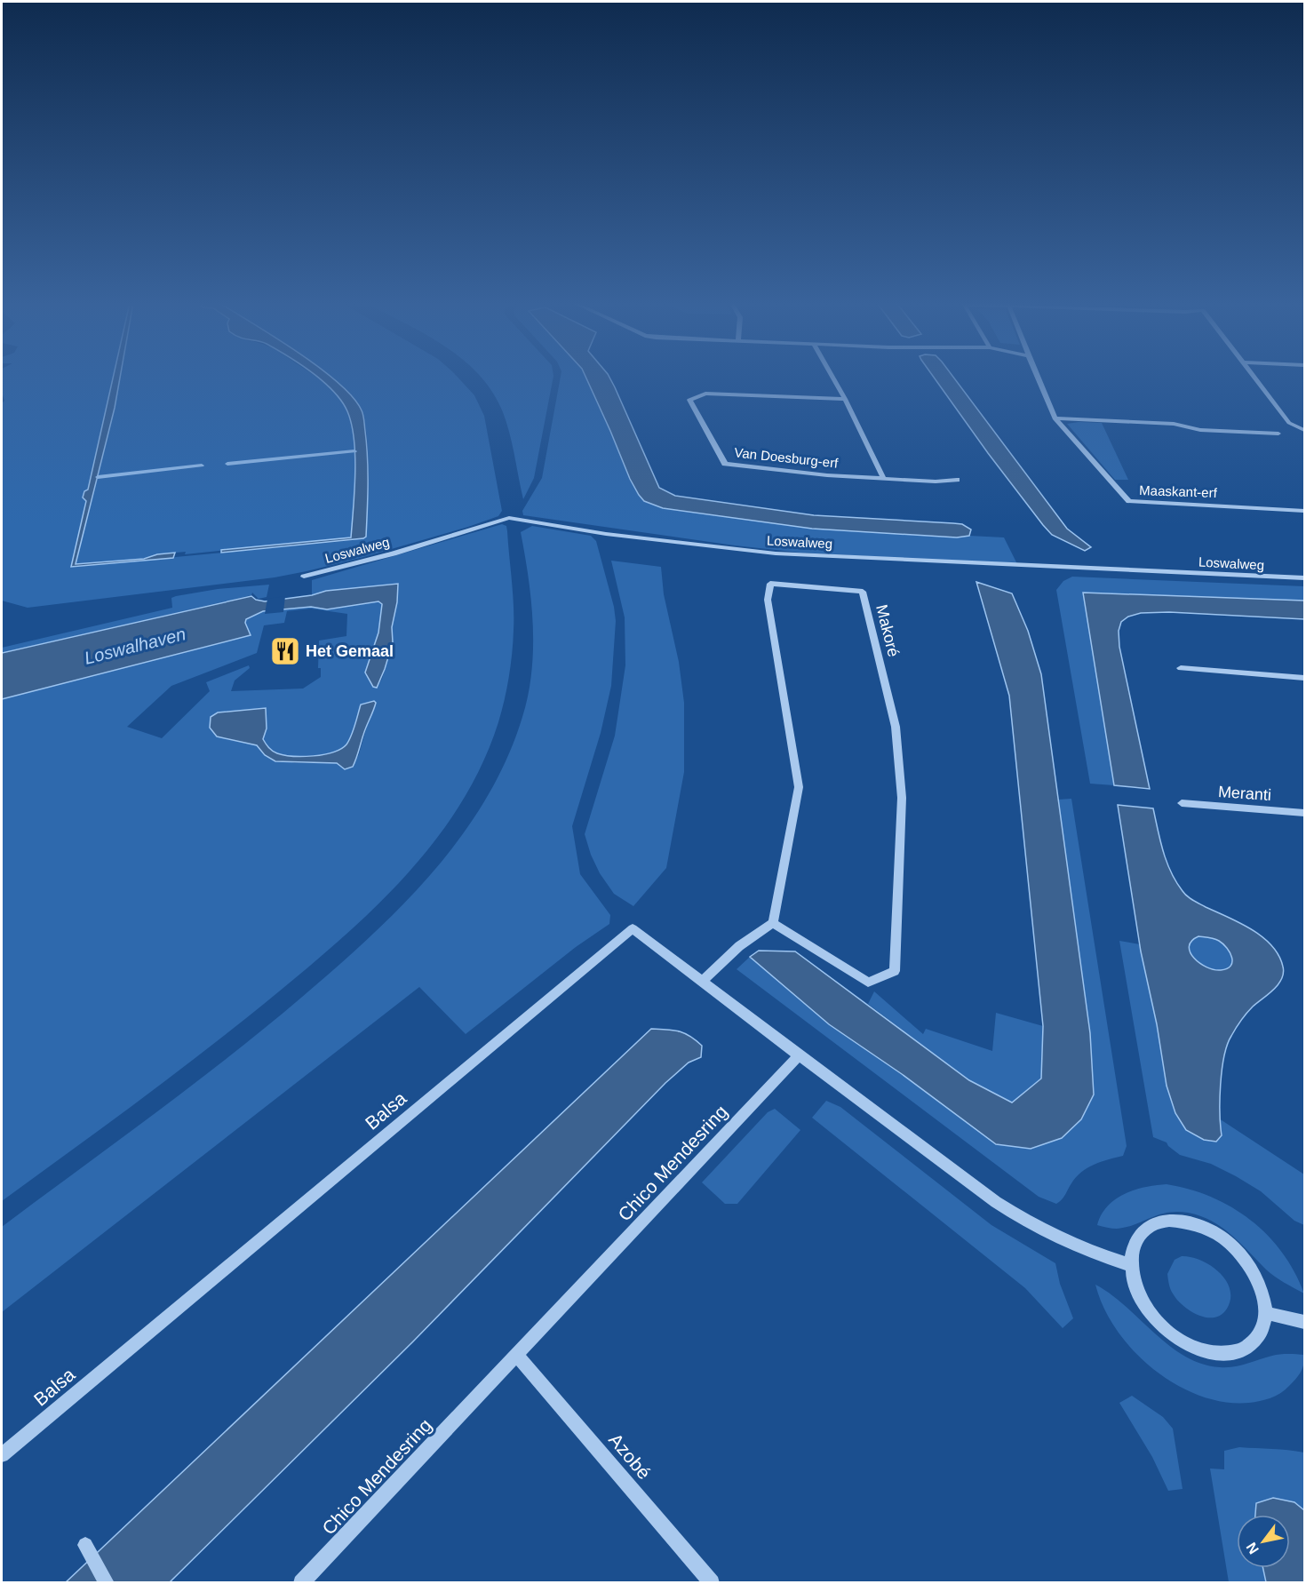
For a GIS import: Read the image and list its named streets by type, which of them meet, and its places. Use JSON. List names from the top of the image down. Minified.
{"streets":{"street":["Van Doesburg-erf","Maaskant-erf","Loswalweg","Makoré","Meranti","Balsa","Chico Mendesring","Azobé"]},"crossings":[["Balsa","Chico Mendesring"],["Chico Mendesring","Azobé"]],"water":["Loswalhaven"],"places":{"restaurant":["Het Gemaal"]},"north":"bottom left"}
